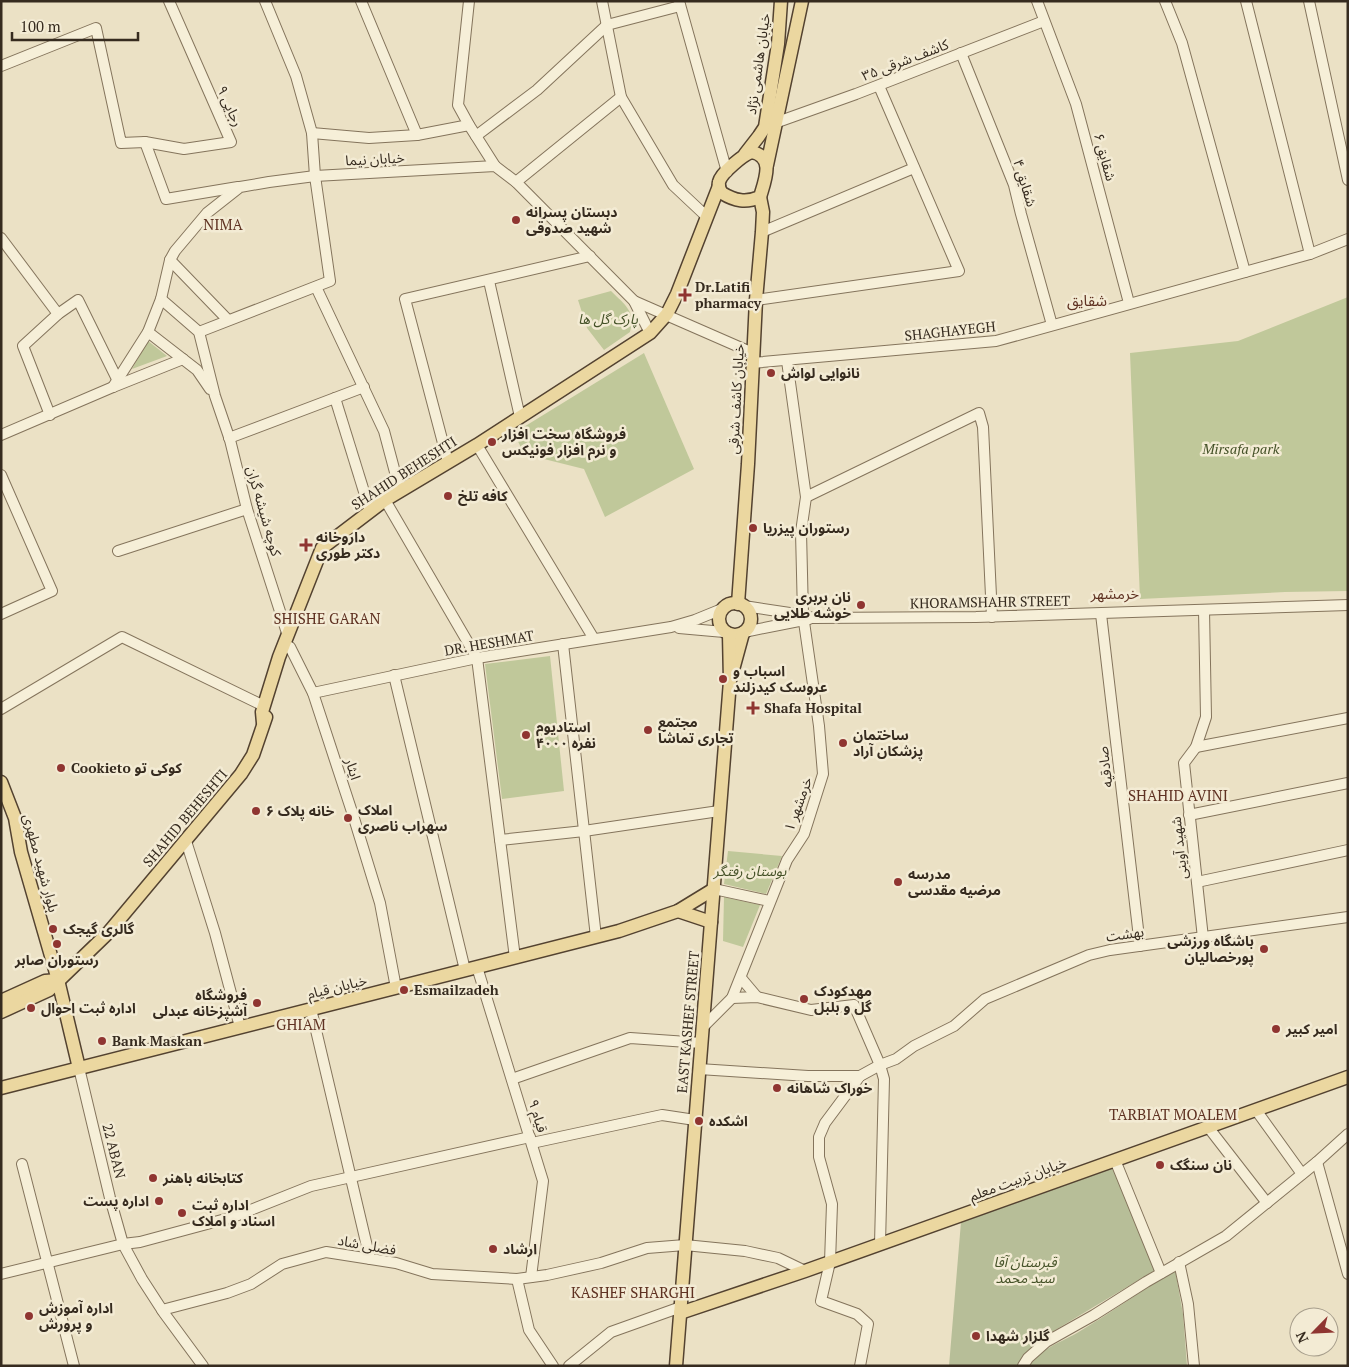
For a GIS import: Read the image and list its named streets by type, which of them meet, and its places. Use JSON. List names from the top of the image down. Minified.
{"streets":{"main road":["خیابان هاشمی نژاد","خیابان کاشف شرقی","SHAHID BEHESHTI","بلوار شهید مطهری","خیابان قیام","EAST KASHEF STREET","22 ABAN","خیابان تربیت معلم"],"street":["کاشف شرقی ۳۵","رجایی ۹","شقایق ۶","خیابان نیما","شقایق ۴","SHAGHAYEGH","کوچه شیشه گران","KHORAMSHAHR STREET","DR. HESHMAT","صادقیه","ایثار","خرمشهر ۱","شهید آوینی","بهشت","قیام ۹","فضلی شاد"]},"crossings":[["کاشف شرقی ۳۵","خیابان هاشمی نژاد"],["کاشف شرقی ۳۵","شقایق ۶"],["کاشف شرقی ۳۵","شقایق ۴"],["خیابان هاشمی نژاد","خیابان کاشف شرقی"],["خیابان هاشمی نژاد","SHAHID BEHESHTI"],["شقایق ۶","SHAGHAYEGH"],["شقایق ۴","SHAGHAYEGH"],["SHAGHAYEGH","خیابان کاشف شرقی"],["SHAGHAYEGH","خرمشهر ۱"],["خیابان کاشف شرقی","SHAHID BEHESHTI"],["SHAHID BEHESHTI","ایثار"],["SHAHID BEHESHTI","بلوار شهید مطهری"],["SHAHID BEHESHTI","22 ABAN"],["KHORAMSHAHR STREET","صادقیه"],["KHORAMSHAHR STREET","خرمشهر ۱"],["KHORAMSHAHR STREET","شهید آوینی"],["DR. HESHMAT","ایثار"],["DR. HESHMAT","قیام ۹"],["صادقیه","بهشت"],["ایثار","خیابان قیام"],["شهید آوینی","بهشت"],["بلوار شهید مطهری","22 ABAN"],["خیابان قیام","EAST KASHEF STREET"],["خیابان قیام","قیام ۹"],["خیابان قیام","22 ABAN"],["EAST KASHEF STREET","خیابان تربیت معلم"],["EAST KASHEF STREET","فضلی شاد"],["قیام ۹","فضلی شاد"],["22 ABAN","فضلی شاد"],["خیابان تربیت معلم","فضلی شاد"]],"districts":["NIMA","شقایق","خرمشهر","SHISHE GARAN","SHAHID AVINI","GHIAM","TARBIAT MOALEM","KASHEF SHARGHI"],"parks":["پارک گل ها","Mirsafa park","بوستان رفتگر","قبرستان آقا سید محمد"],"places":{"other":["دبستان پسرانه شهید صدوقی","نانوایی لواش","فروشگاه سخت افزار و نرم افزار فونیکس","کافه تلخ","رستوران پیزریا","نان بربری خوشه طلایی","اسباب و عروسک کیدزلند","مجتمع تجاری تماشا","استادیوم ۴۰۰۰ نفره","ساختمان پزشکان آراد","Cookieto کوکی تو","خانه پلاک ۶","املاک سهراب ناصری","مدرسه مرضیه مقدسی","گالری گیجک","رستوران صابر","باشگاه ورزشی پورخصالیان","Esmailzadeh","مهدکودک گل و بلبل","فروشگاه آشپزخانه عبدلی","اداره ثبت احوال","امیر کبیر","Bank Maskan","خوراک شاهانه","اشکده","نان سنگک","کتابخانه باهنر","اداره پست","اداره ثبت اسناد و املاک","ارشاد","اداره آموزش و پرورش","گلزار شهدا"],"health":["Dr.Latifi pharmacy","داروخانه دکتر طوری","Shafa Hospital"]},"scale_bar":"100 m","north":"bottom left"}
